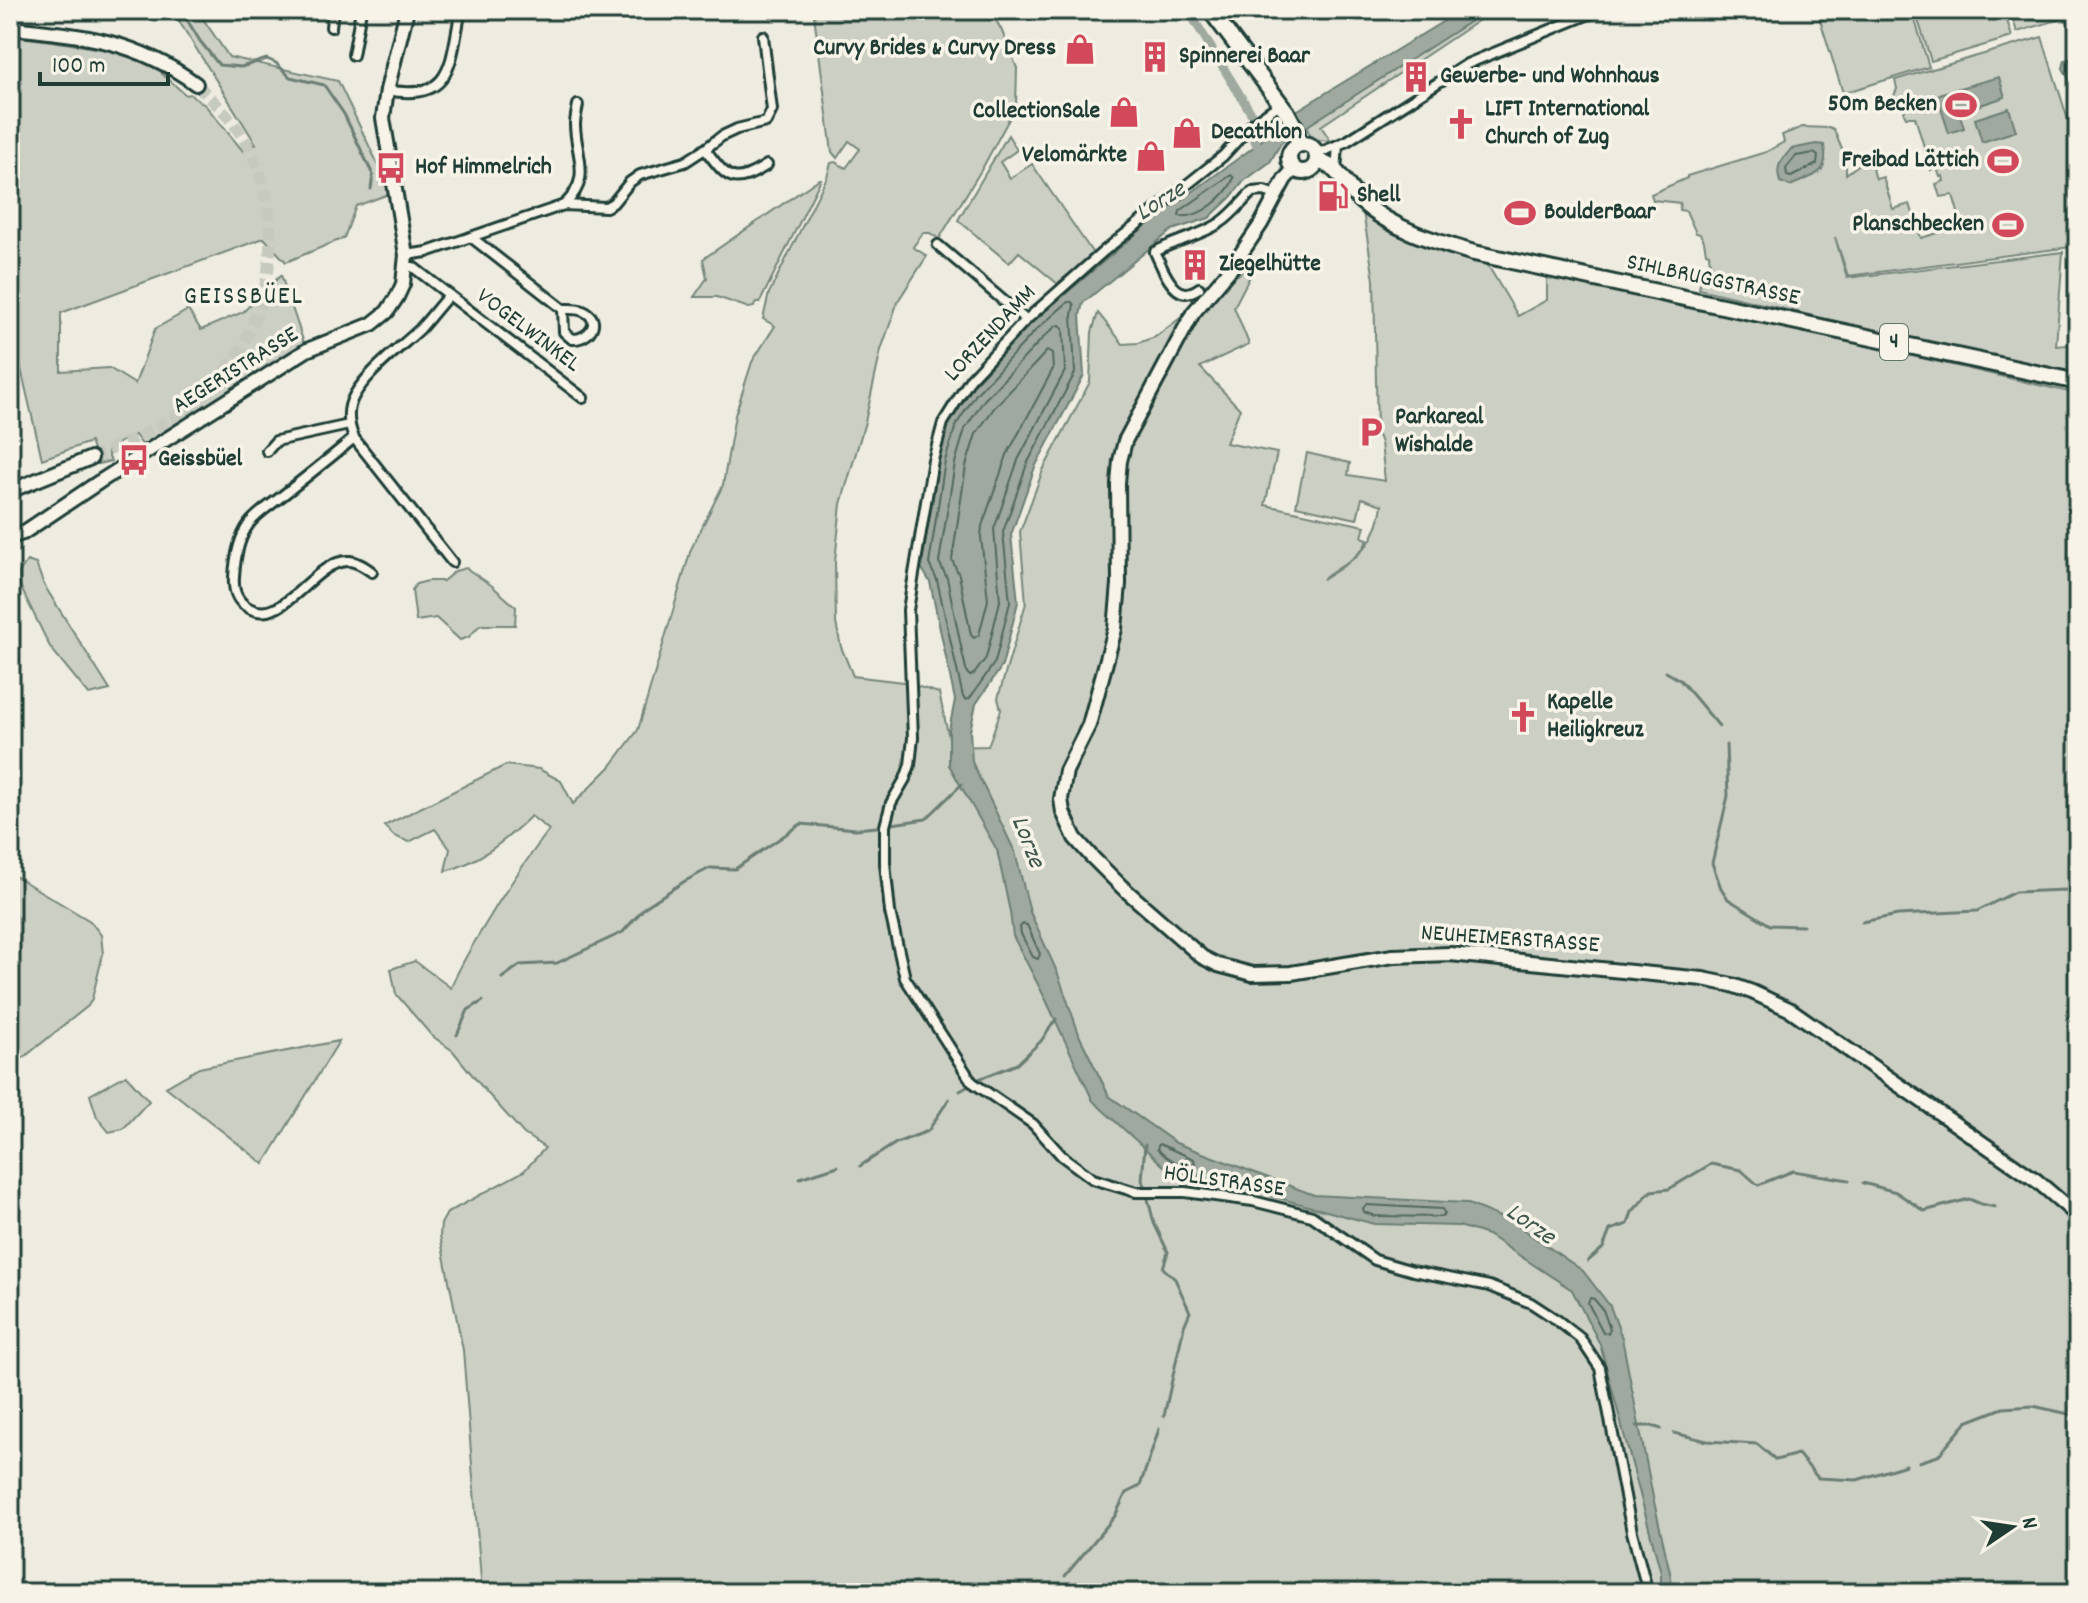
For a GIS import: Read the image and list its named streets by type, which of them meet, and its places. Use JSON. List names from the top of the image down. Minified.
{"streets":{"main road":["SIHLBRUGGSTRASSE","4"],"street":["VOGELWINKEL","LORZENDAMM","AEGERISTRASSE","NEUHEIMERSTRASSE","HÖLLSTRASSE"]},"crossings":[["SIHLBRUGGSTRASSE","NEUHEIMERSTRASSE"],["VOGELWINKEL","AEGERISTRASSE"],["LORZENDAMM","HÖLLSTRASSE"]],"districts":["GEISSBÜEL"],"water":["Lorze"],"places":{"shop":["Curvy Brides & Curvy Dress","CollectionSale","Decathlon","Velomärkte"],"building":["Spinnerei Baar","Gewerbe- und Wohnhaus","Ziegelhütte"],"sports":["50m Becken","Freibad Lättich","BoulderBaar","Planschbecken"],"church":["LIFT International Church of Zug","Kapelle Heiligkreuz"],"bus stop":["Hof Himmelrich","Geissbüel"],"fuel station":["Shell"],"parking":["Parkareal Wishalde"]},"scale_bar":"100 m","north":"right"}
